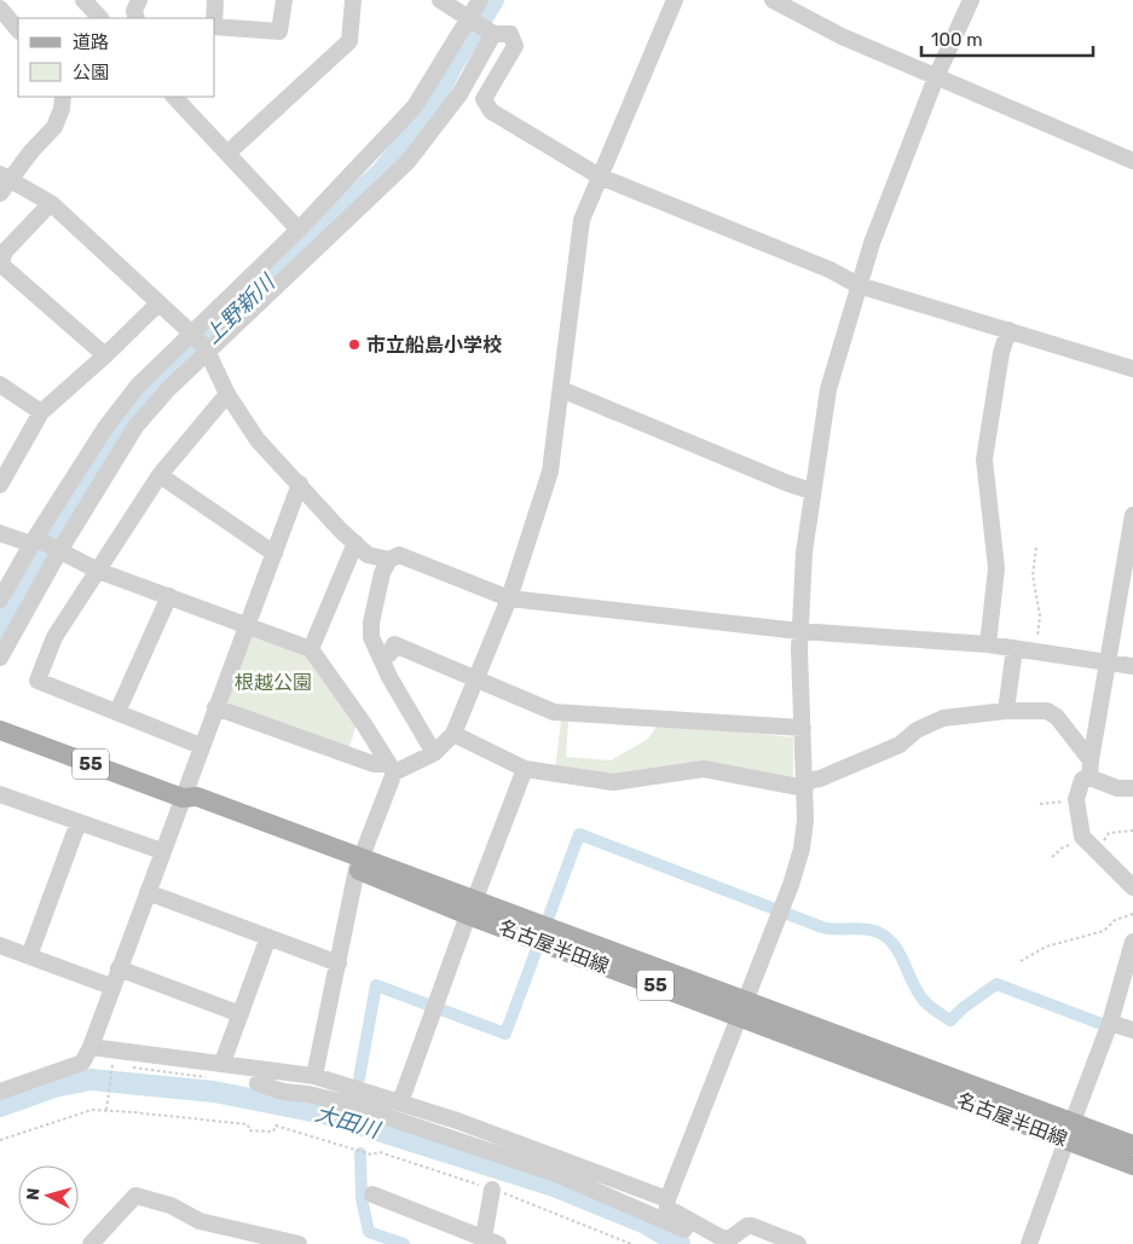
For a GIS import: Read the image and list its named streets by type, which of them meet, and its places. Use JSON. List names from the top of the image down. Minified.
{"streets":{"main road":["55","名古屋半田線"]},"water":["上野新川","大田川"],"parks":["根越公園"],"places":["市立船島小学校"],"legend":["道路","公園"],"scale_bar":"100 m","north":"left"}
